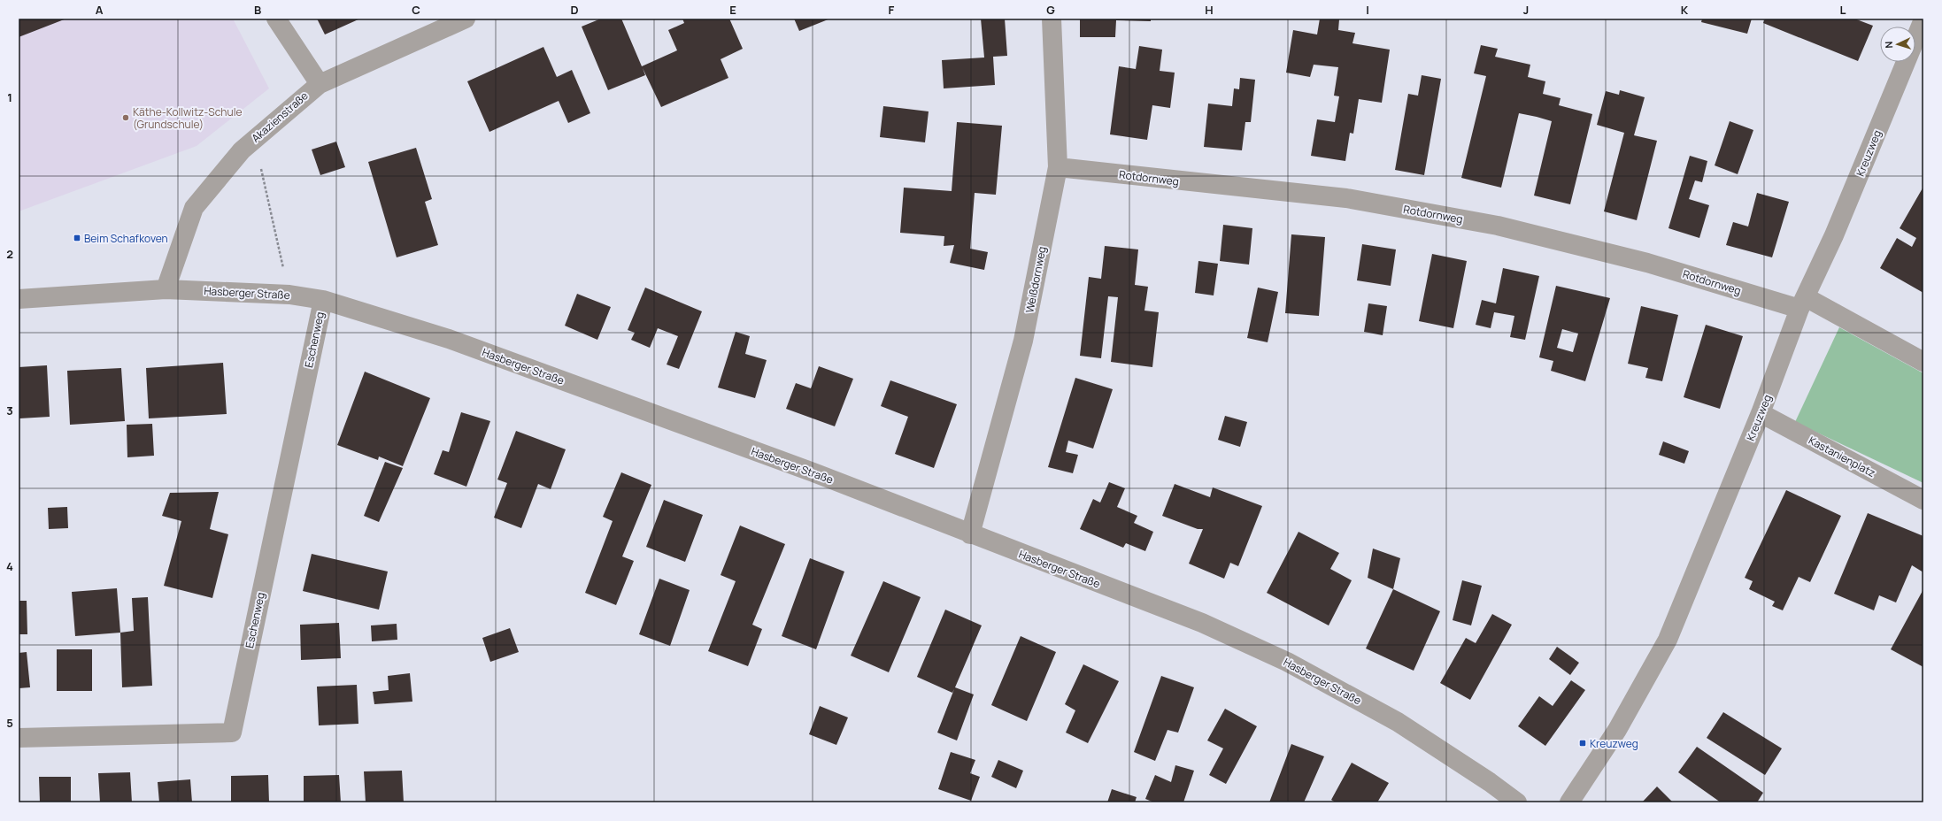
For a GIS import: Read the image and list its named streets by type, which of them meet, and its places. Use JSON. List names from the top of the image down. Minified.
{"streets":{"street":["Akazienstraße","Kreuzweg","Rotdornweg","Weißdornweg","Hasberger Straße","Eschenweg","Kastanienplatz"]},"crossings":[["Akazienstraße","Hasberger Straße"],["Kreuzweg","Rotdornweg"],["Kreuzweg","Kastanienplatz"],["Rotdornweg","Weißdornweg"],["Weißdornweg","Hasberger Straße"],["Hasberger Straße","Eschenweg"]],"places":{"other":["Käthe-Kollwitz-Schule (Grundschule)"],"transit":["Beim Schafkoven","Kreuzweg"]},"north":"left","grid":{"columns":["A","B","C","D","E","F","G","H","I","J","K","L"],"rows":["1","2","3","4","5"]}}
